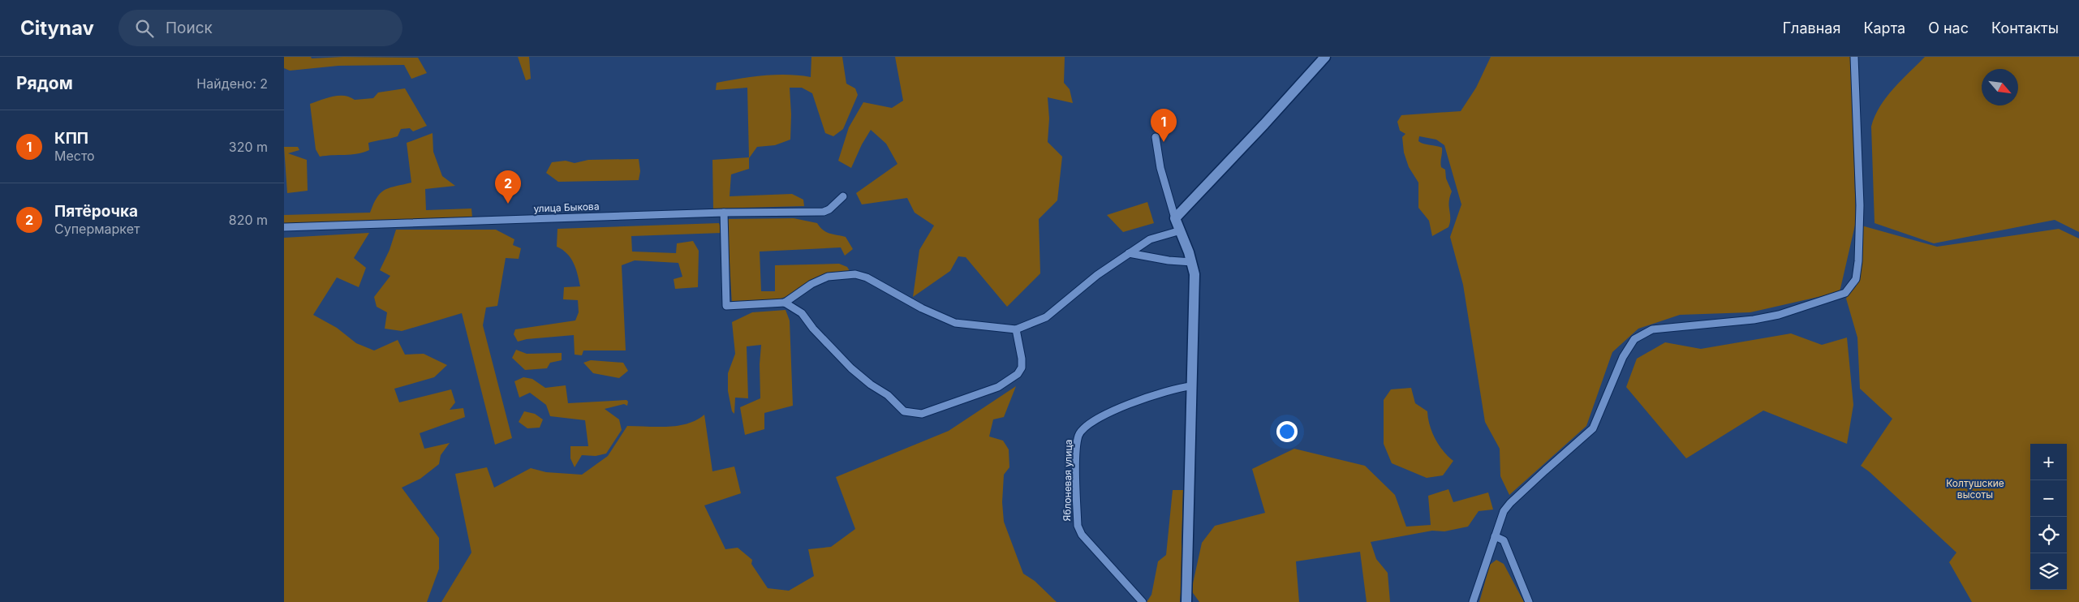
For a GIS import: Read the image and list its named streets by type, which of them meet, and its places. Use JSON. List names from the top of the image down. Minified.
{"streets":{"street":["улица Быкова","Яблоневая улица"]},"parks":["Колтушские высоты"],"north":"bottom right","page":{"header":"Citynav","search":"Поиск","nav":["Главная","Карта","О нас","Контакты"],"heading":["Рядом","Найдено: 2"],"pins":["1","2"],"list":[{"mark":"1","name":"КПП","note":"Место","value":"320 m"},{"mark":"2","name":"Пятёрочка","note":"Супермаркет","value":"820 m"}],"map_buttons":["+","−"]}}
